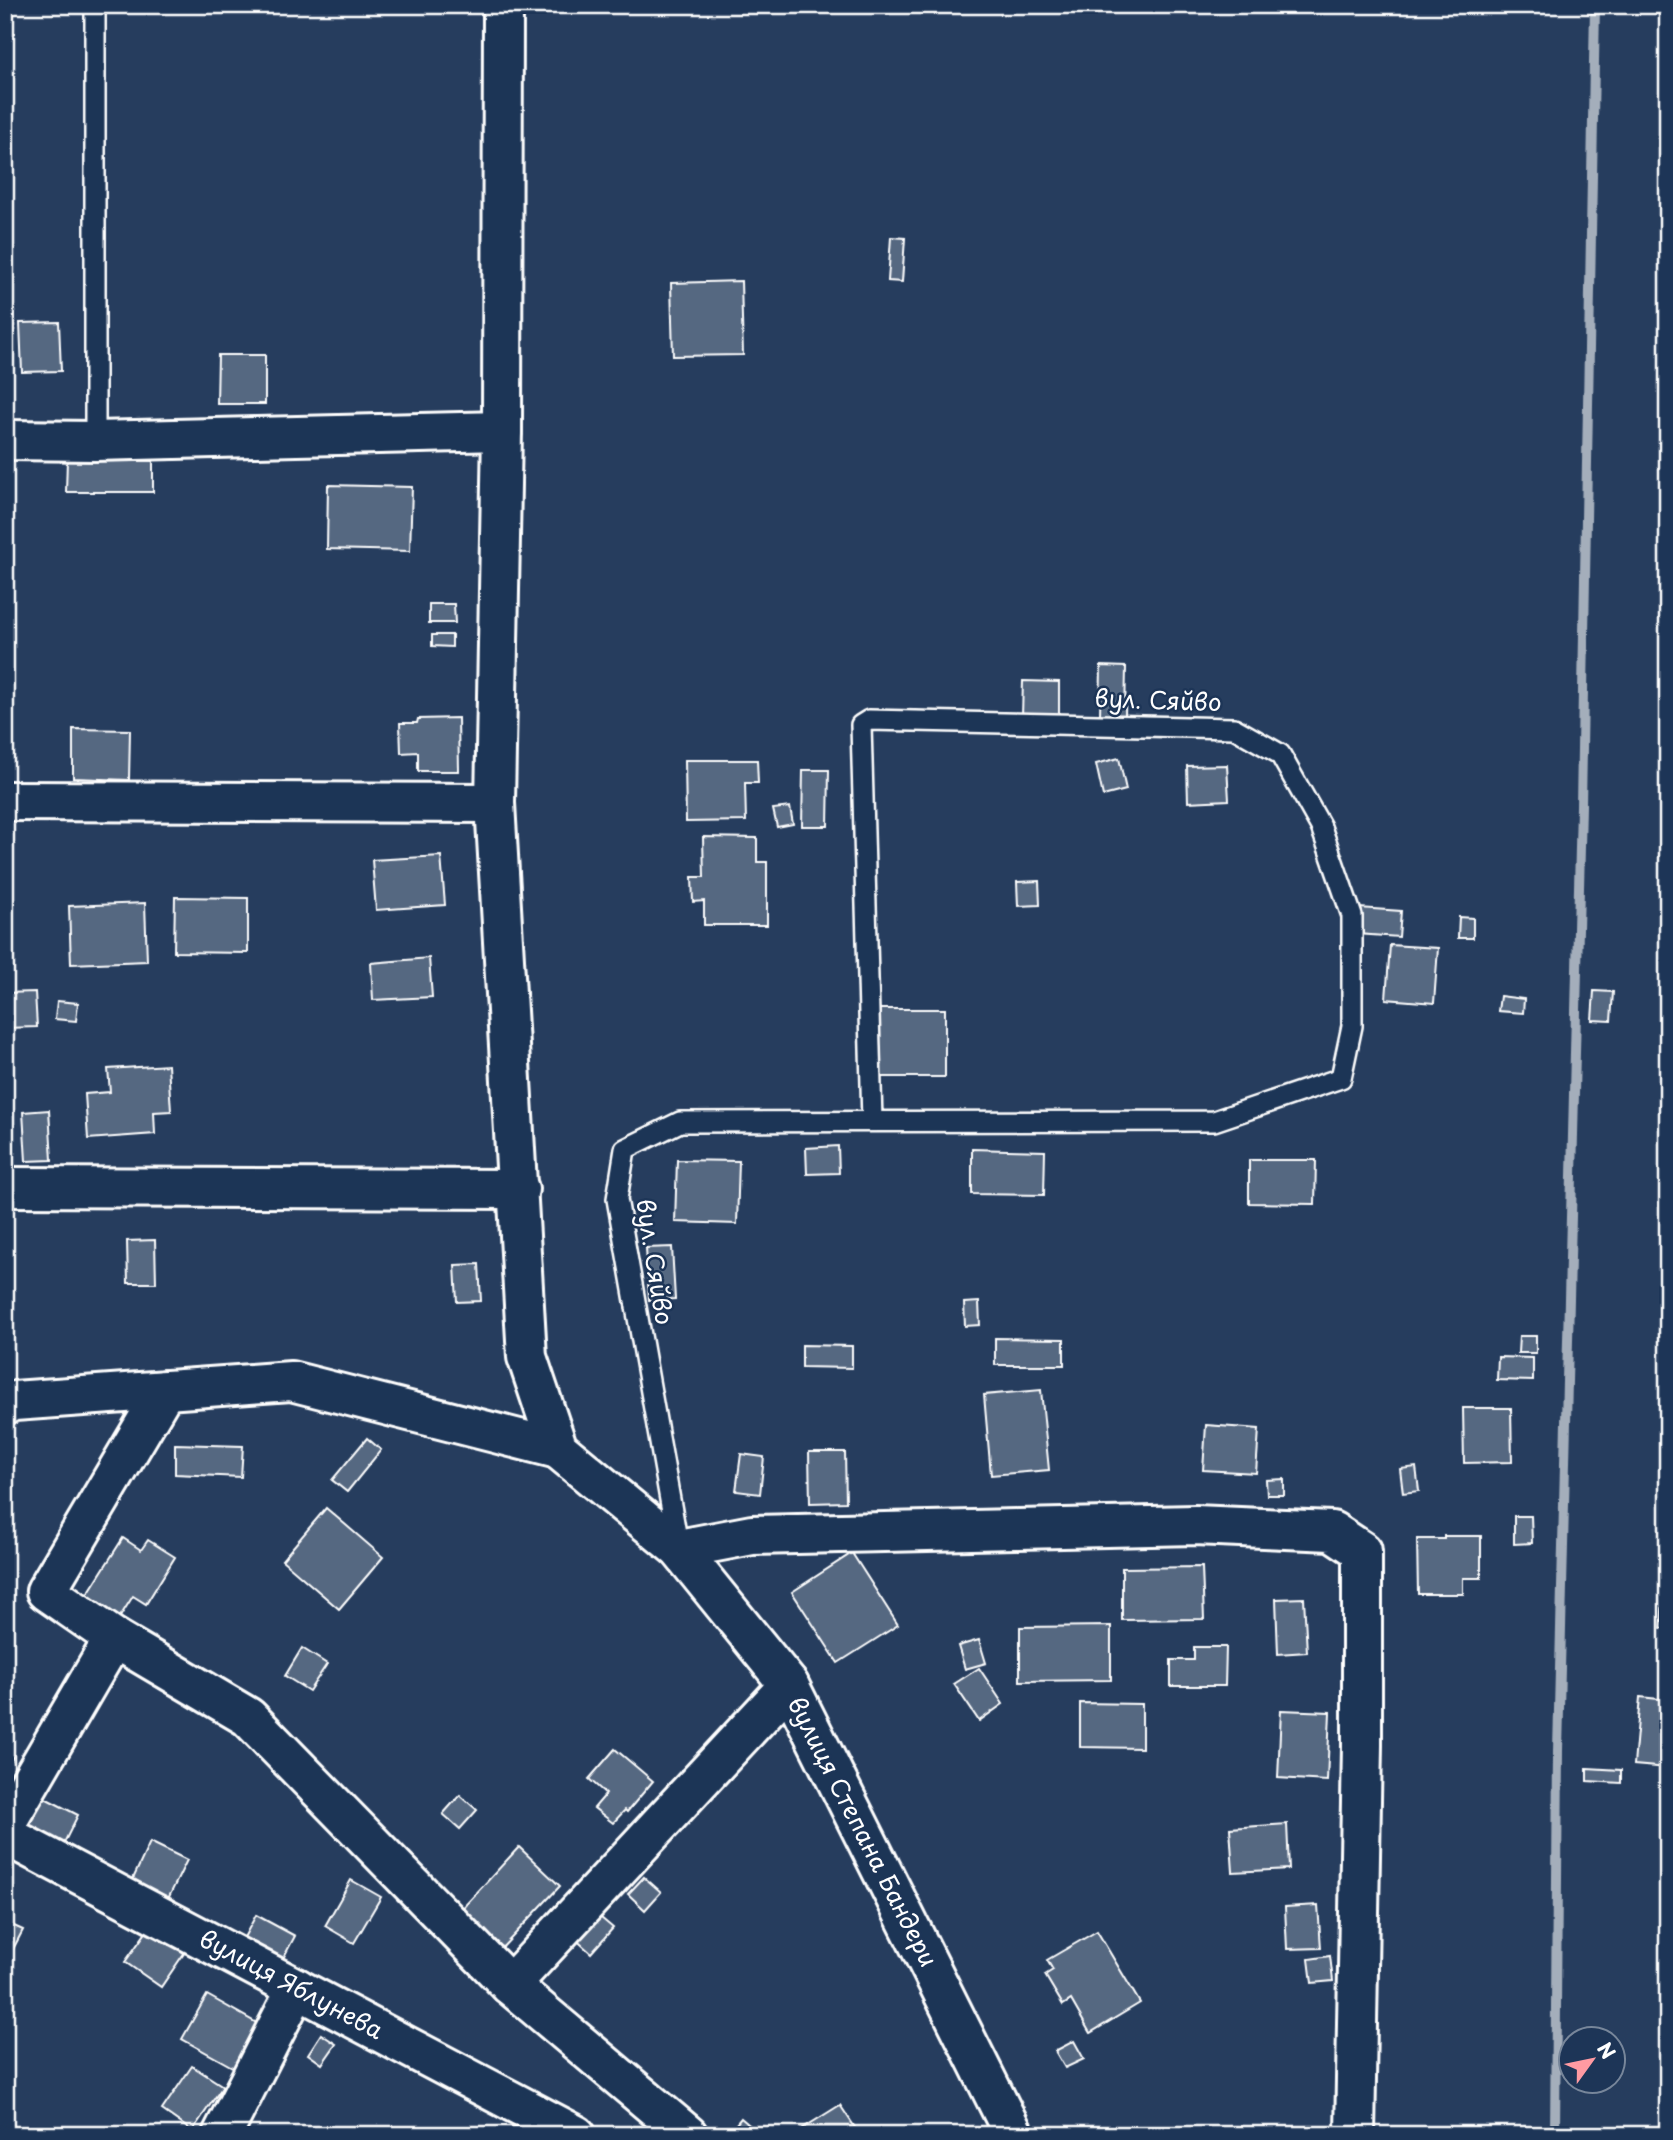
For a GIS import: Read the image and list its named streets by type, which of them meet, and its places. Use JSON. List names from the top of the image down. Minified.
{"streets":{"street":["вулиця Степана Бандери","вулиця Яблунева"],"lane":["вул. Сяйво"]},"crossings":[["вул. Сяйво","вулиця Степана Бандери"]],"north":"top right"}
